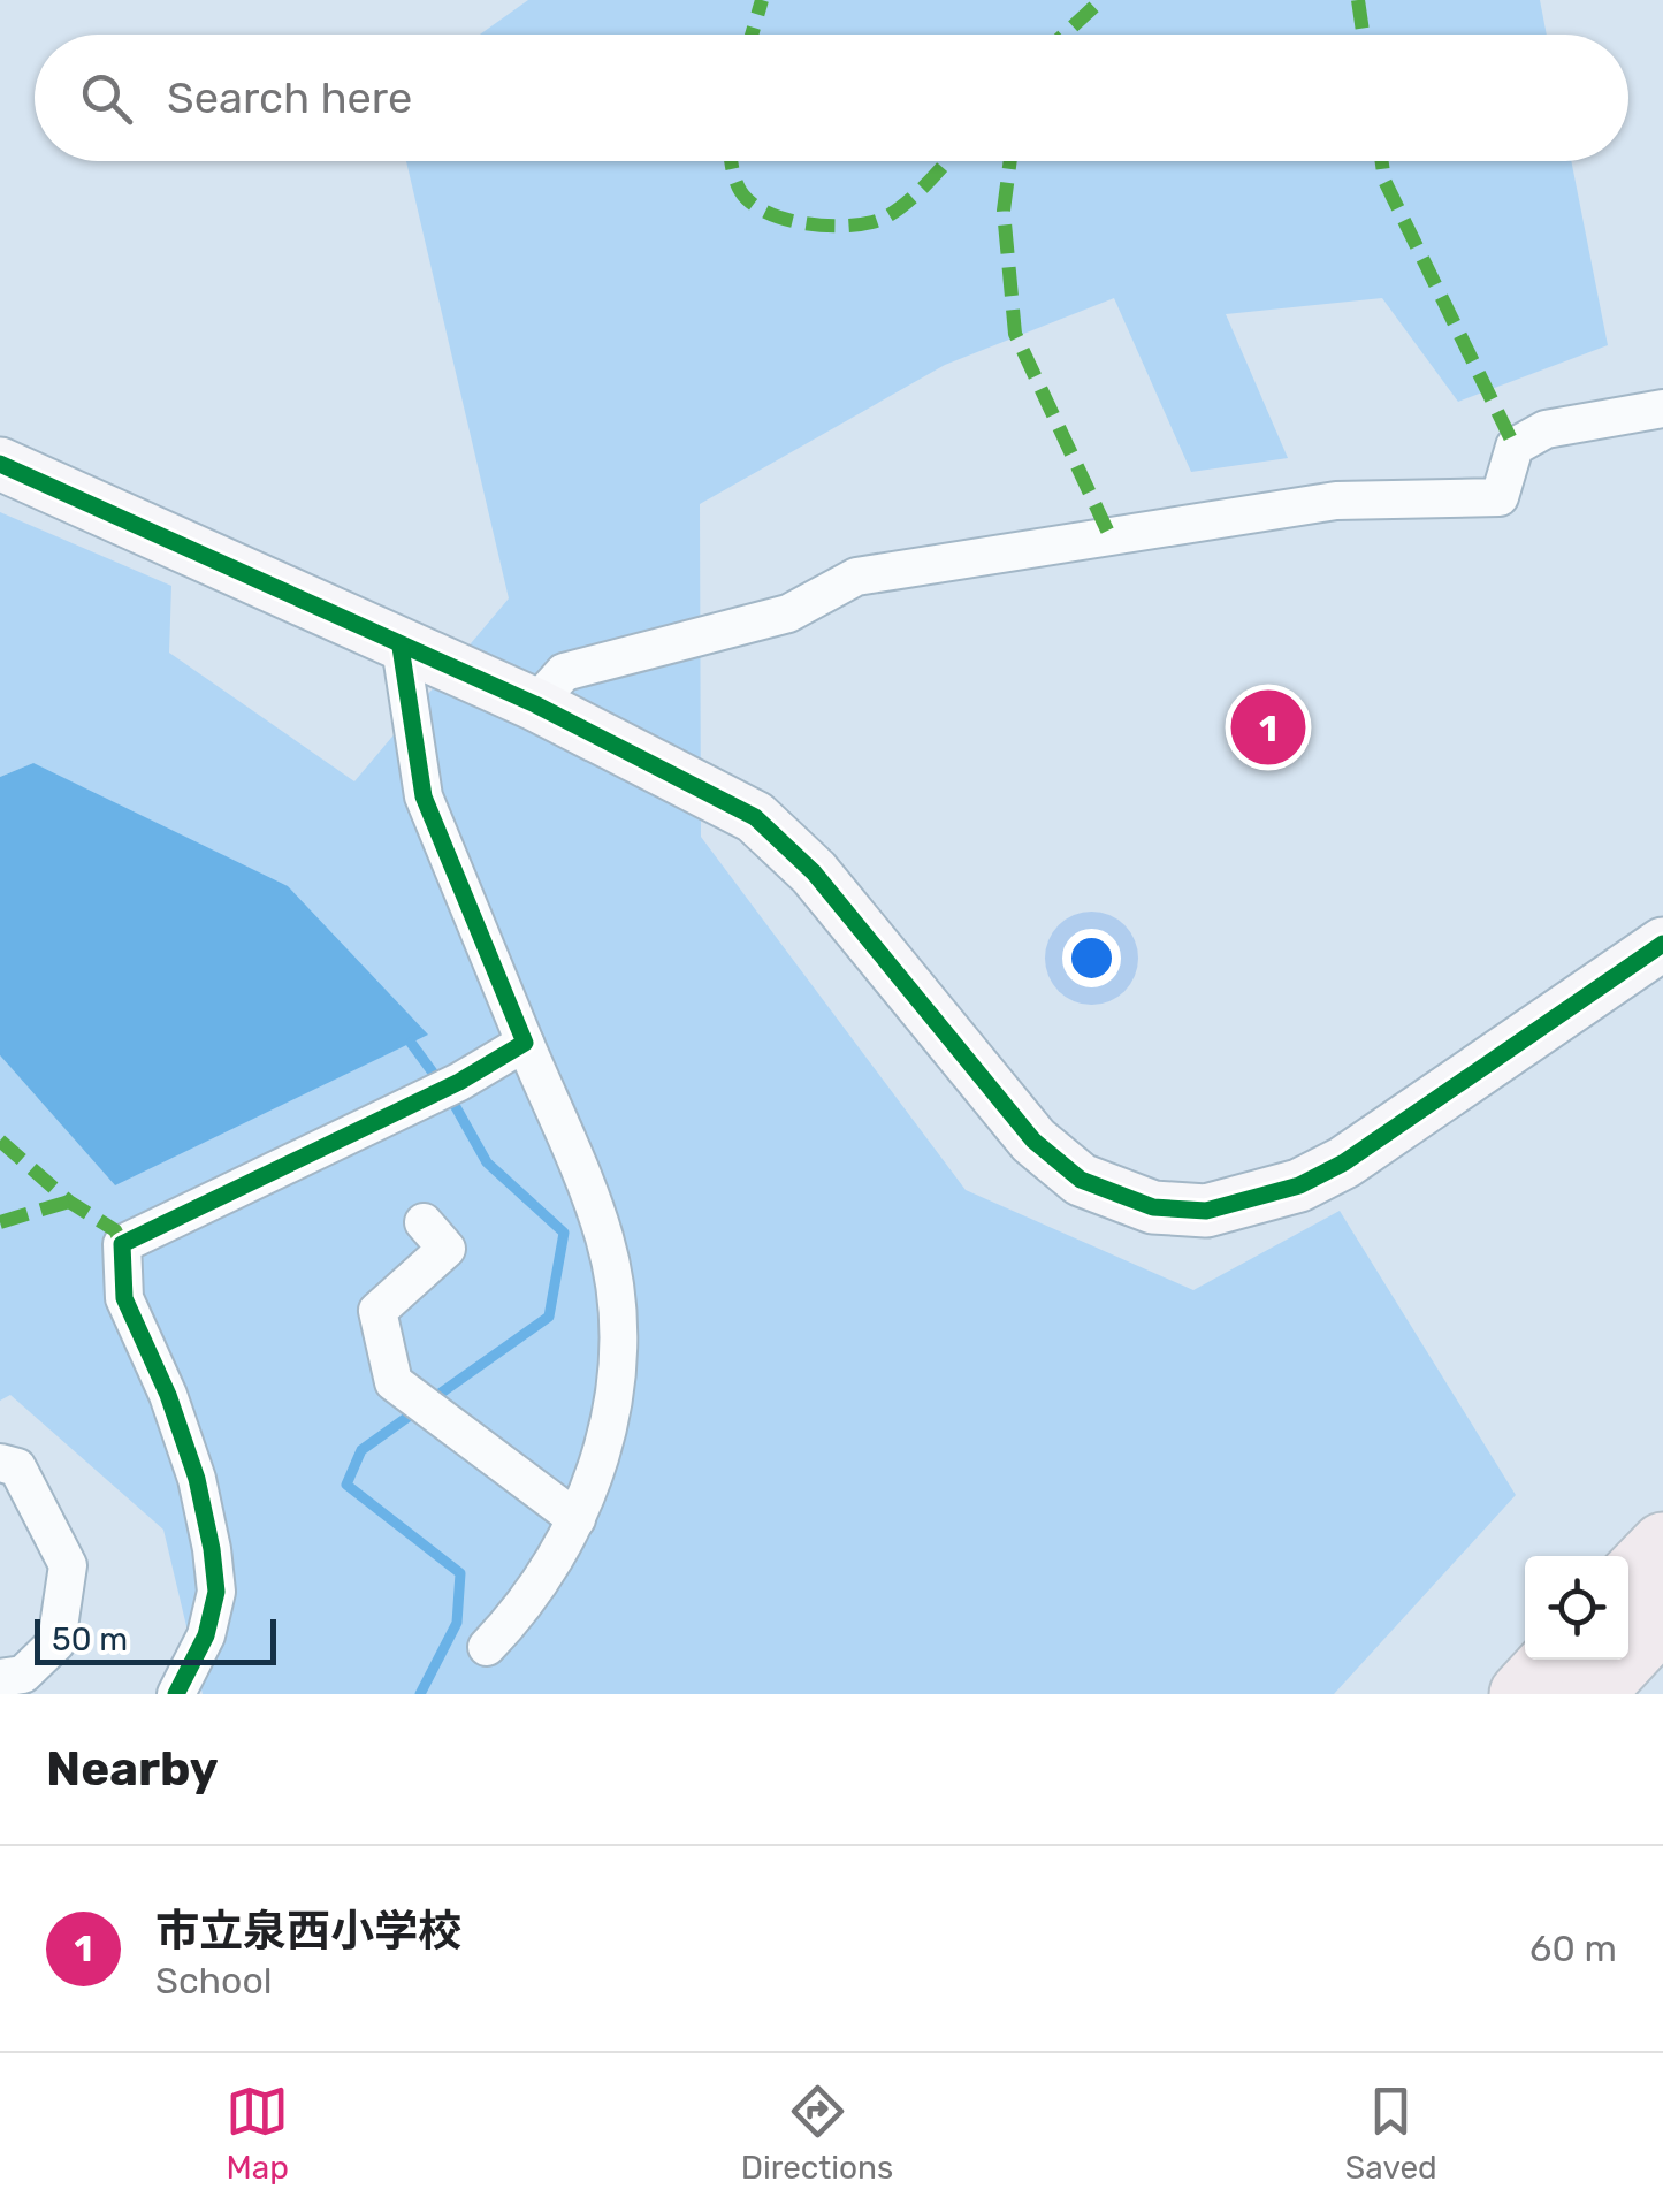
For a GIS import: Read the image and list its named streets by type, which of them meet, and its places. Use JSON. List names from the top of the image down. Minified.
{"scale_bar":"50 m","page":{"search":"Search here","pins":"1","scale":"50 m","heading":"Nearby","list":[{"mark":"1","name":"市立泉西小学校","note":"School","value":"60 m"}],"nav":["Map","Directions","Saved"]}}
